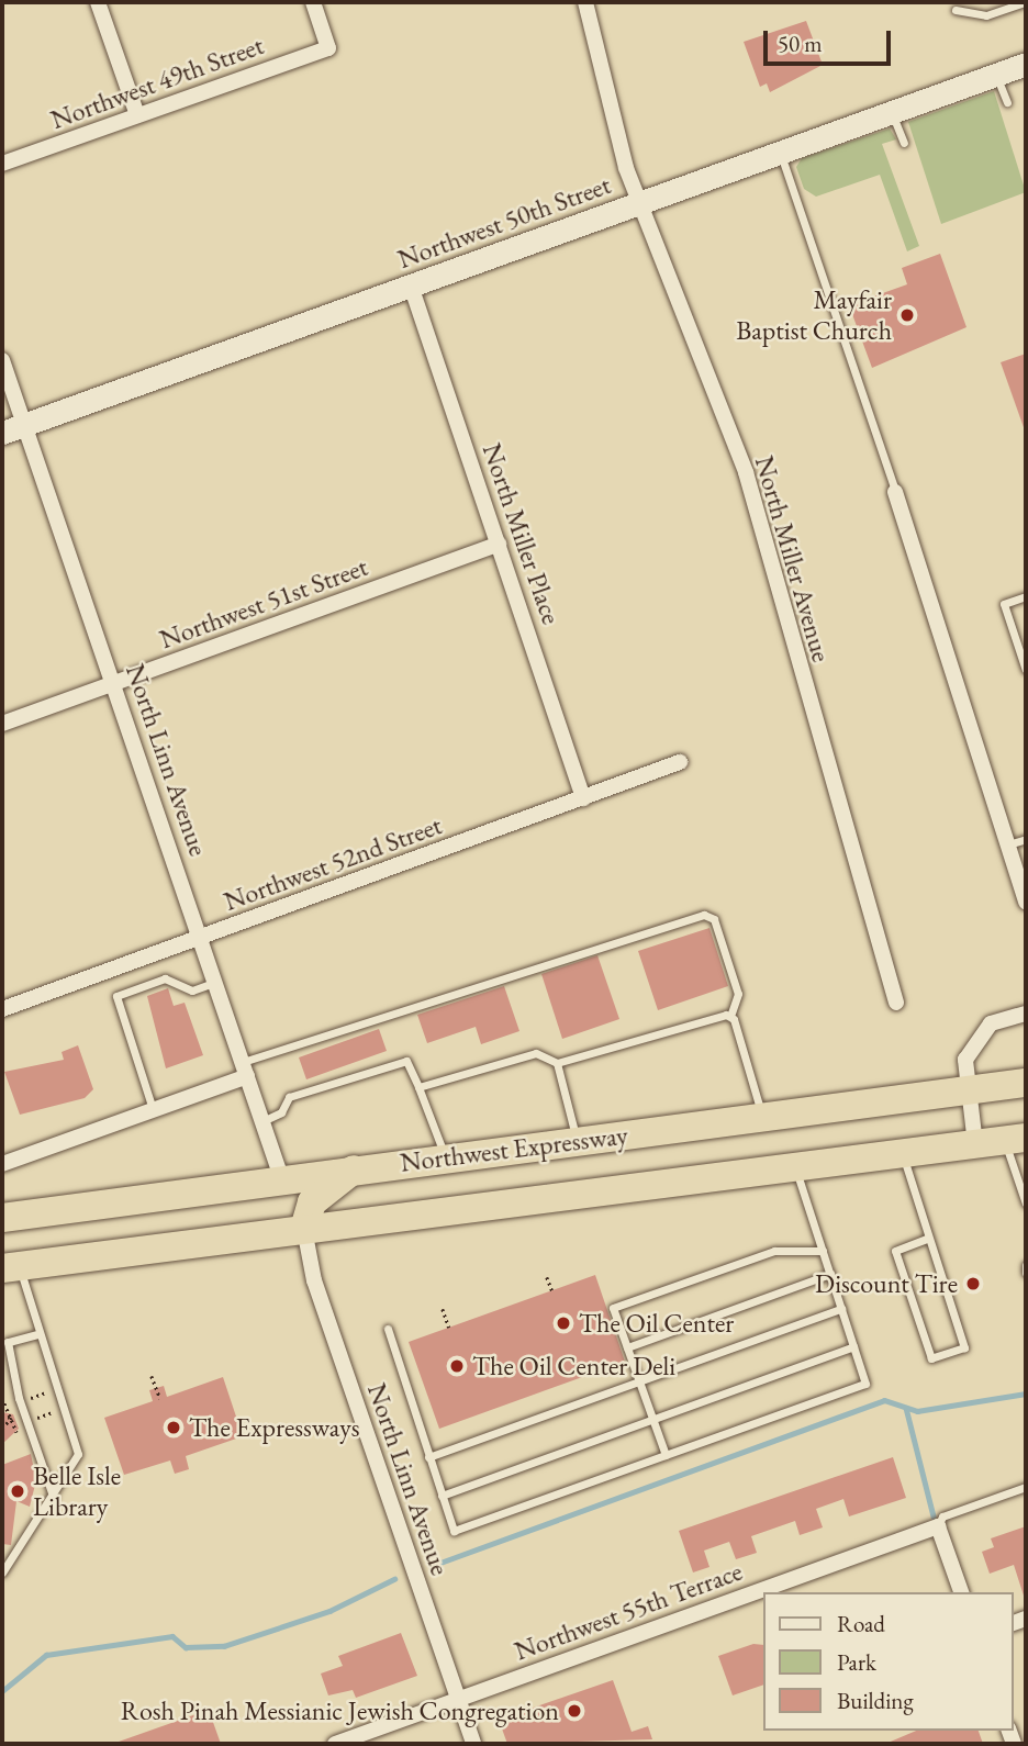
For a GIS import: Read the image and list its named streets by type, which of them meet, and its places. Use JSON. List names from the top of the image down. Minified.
{"streets":{"highway":["Northwest Expressway"],"street":["Northwest 49th Street","Northwest 50th Street","North Miller Place","North Miller Avenue","Northwest 51st Street","North Linn Avenue","Northwest 52nd Street","Northwest 55th Terrace"]},"crossings":[["Northwest 50th Street","North Miller Place"],["Northwest 50th Street","North Miller Avenue"],["Northwest 50th Street","North Linn Avenue"],["North Miller Place","Northwest 51st Street"],["North Miller Place","Northwest 52nd Street"],["Northwest 51st Street","North Linn Avenue"],["North Linn Avenue","Northwest 52nd Street"],["North Linn Avenue","Northwest Expressway"],["North Linn Avenue","Northwest 55th Terrace"]],"places":["Mayfair Baptist Church","Discount Tire","The Oil Center","The Oil Center Deli","The Expressways","Belle Isle Library","Rosh Pinah Messianic Jewish Congregation"],"legend":["Road","Park","Building"],"scale_bar":"50 m"}
